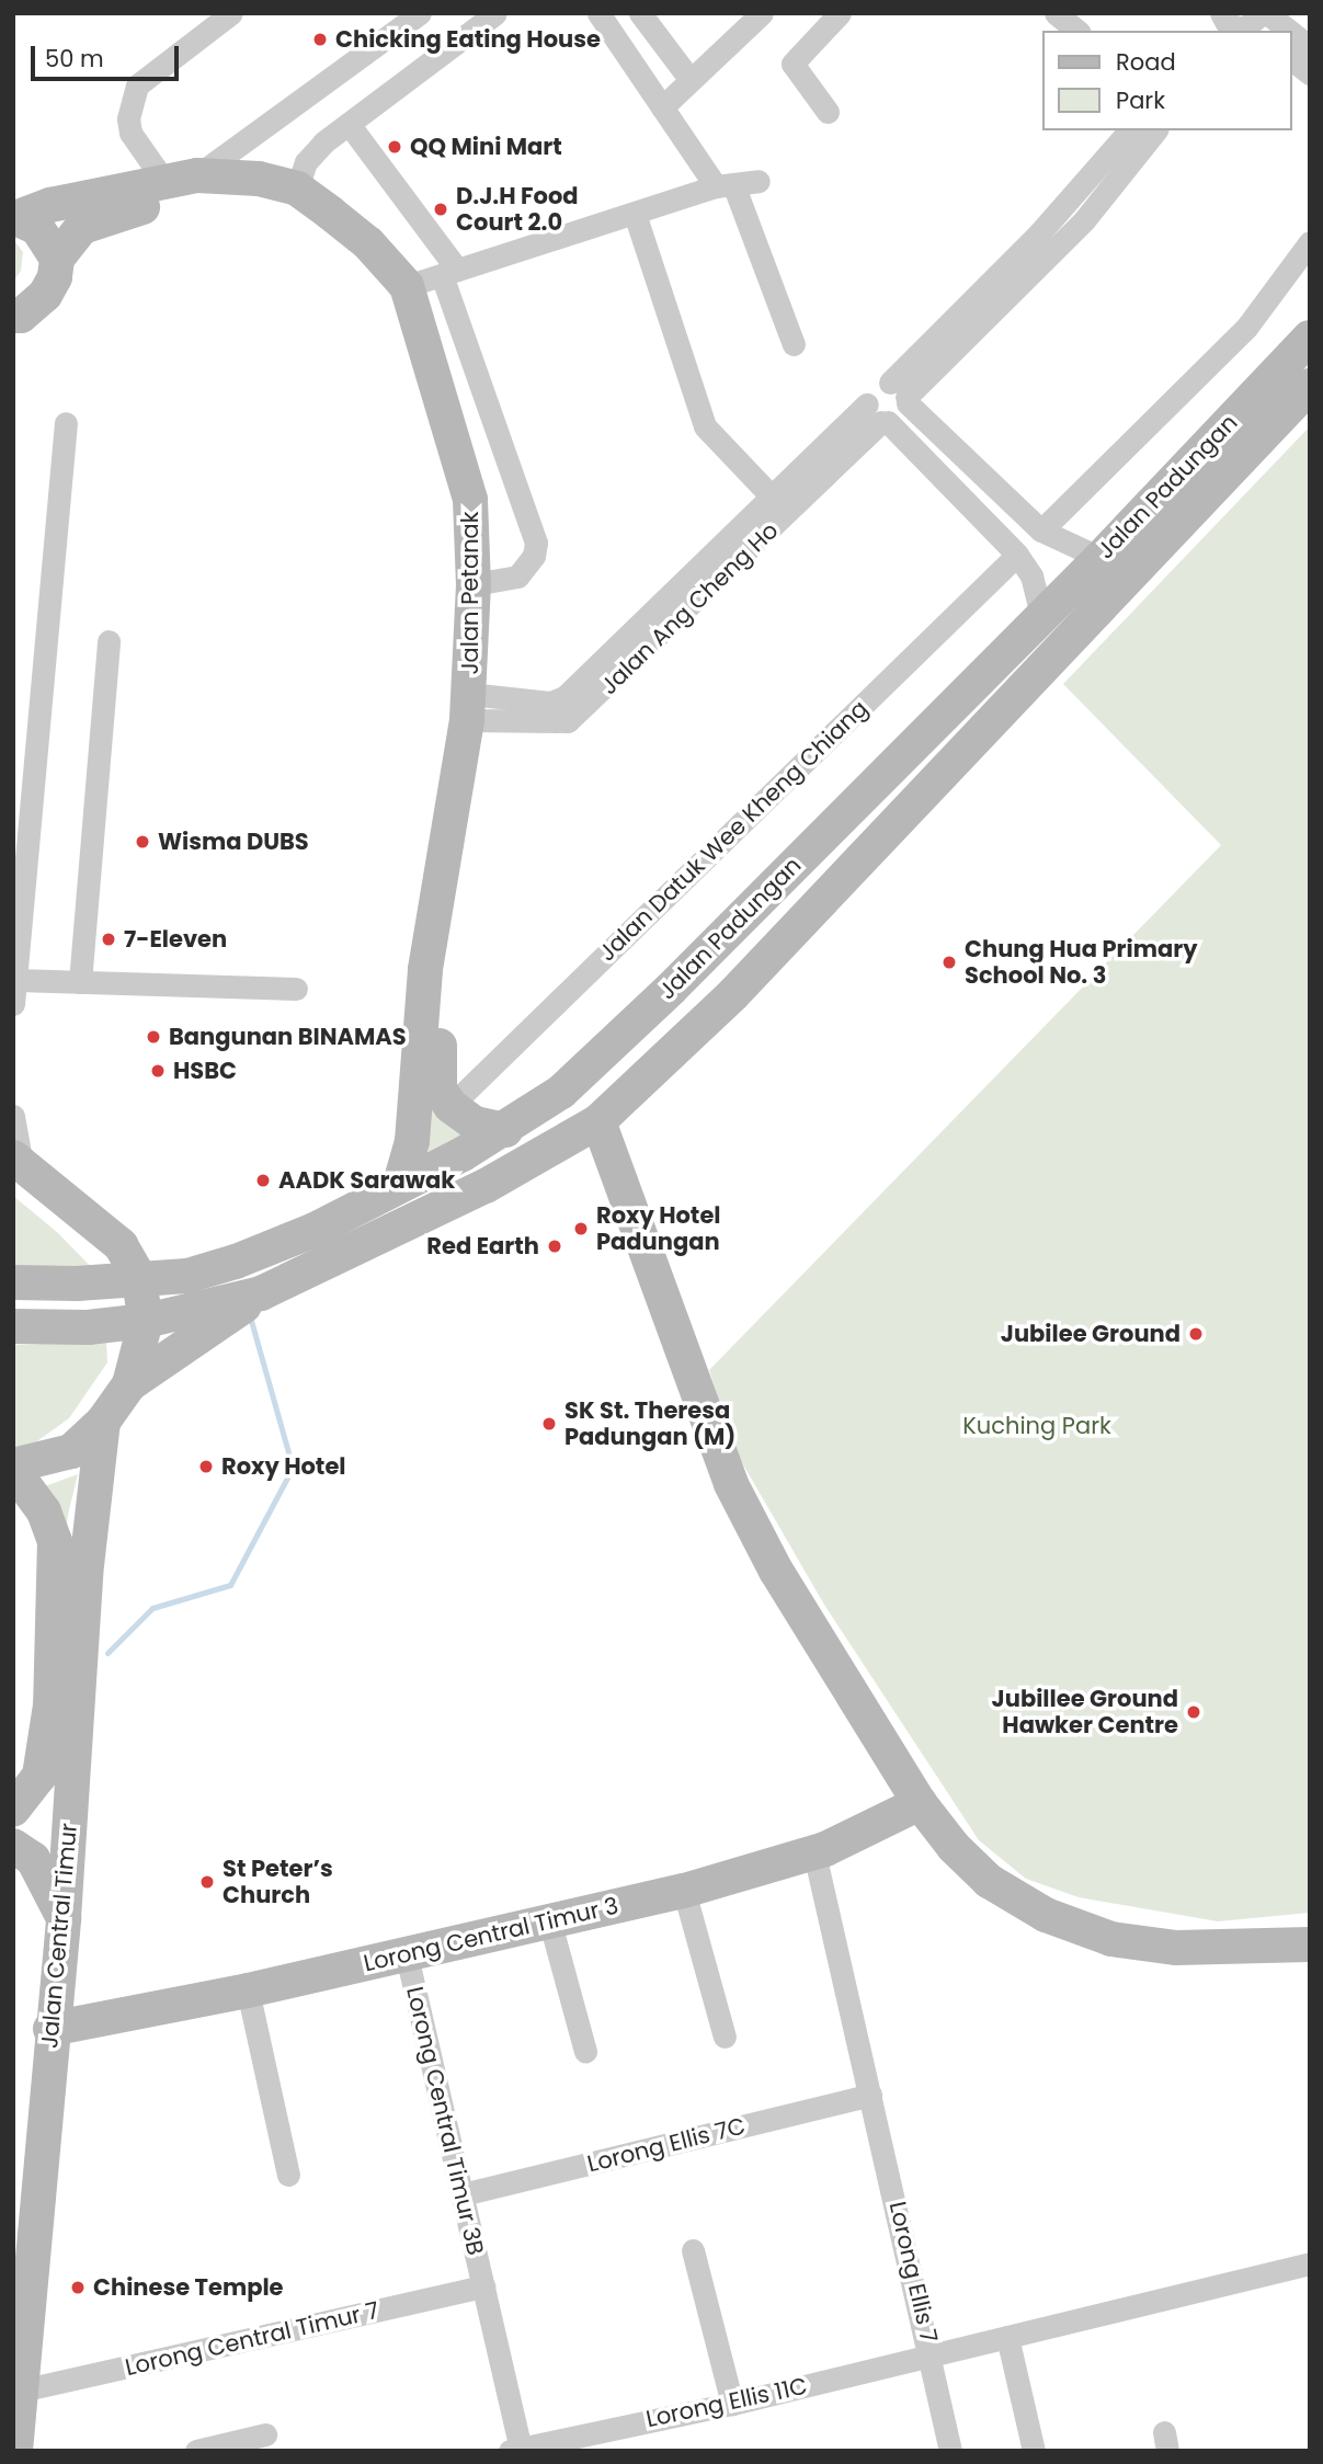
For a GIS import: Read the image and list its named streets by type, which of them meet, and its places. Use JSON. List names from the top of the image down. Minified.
{"streets":{"main road":["Jalan Padungan","Jalan Petanak","Lorong Central Timur 3","Jalan Central Timur"],"street":["Jalan Ang Cheng Ho","Jalan Datuk Wee Kheng Chiang","Lorong Central Timur 3B","Lorong Ellis 7C","Lorong Ellis 7","Lorong Central Timur 7","Lorong Ellis 11C"]},"crossings":[["Jalan Padungan","Jalan Petanak"],["Jalan Petanak","Jalan Ang Cheng Ho"],["Jalan Petanak","Jalan Datuk Wee Kheng Chiang"],["Lorong Central Timur 3","Jalan Central Timur"],["Lorong Central Timur 3","Lorong Central Timur 3B"],["Lorong Central Timur 3","Lorong Ellis 7"],["Jalan Central Timur","Lorong Central Timur 7"],["Lorong Central Timur 3B","Lorong Ellis 7C"],["Lorong Central Timur 3B","Lorong Central Timur 7"],["Lorong Central Timur 3B","Lorong Ellis 11C"],["Lorong Ellis 7C","Lorong Ellis 7"],["Lorong Ellis 7","Lorong Ellis 11C"]],"parks":["Kuching Park"],"places":["Chicking Eating House","QQ Mini Mart","D.J.H Food Court 2.0","Wisma DUBS","7-Eleven","Chung Hua Primary School No. 3","Bangunan BINAMAS","HSBC","AADK Sarawak","Roxy Hotel Padungan","Red Earth","Jubilee Ground","SK St. Theresa Padungan (M)","Roxy Hotel","Jubillee Ground Hawker Centre","St Peter’s Church","Chinese Temple"],"legend":["Road","Park"],"scale_bar":"50 m"}
